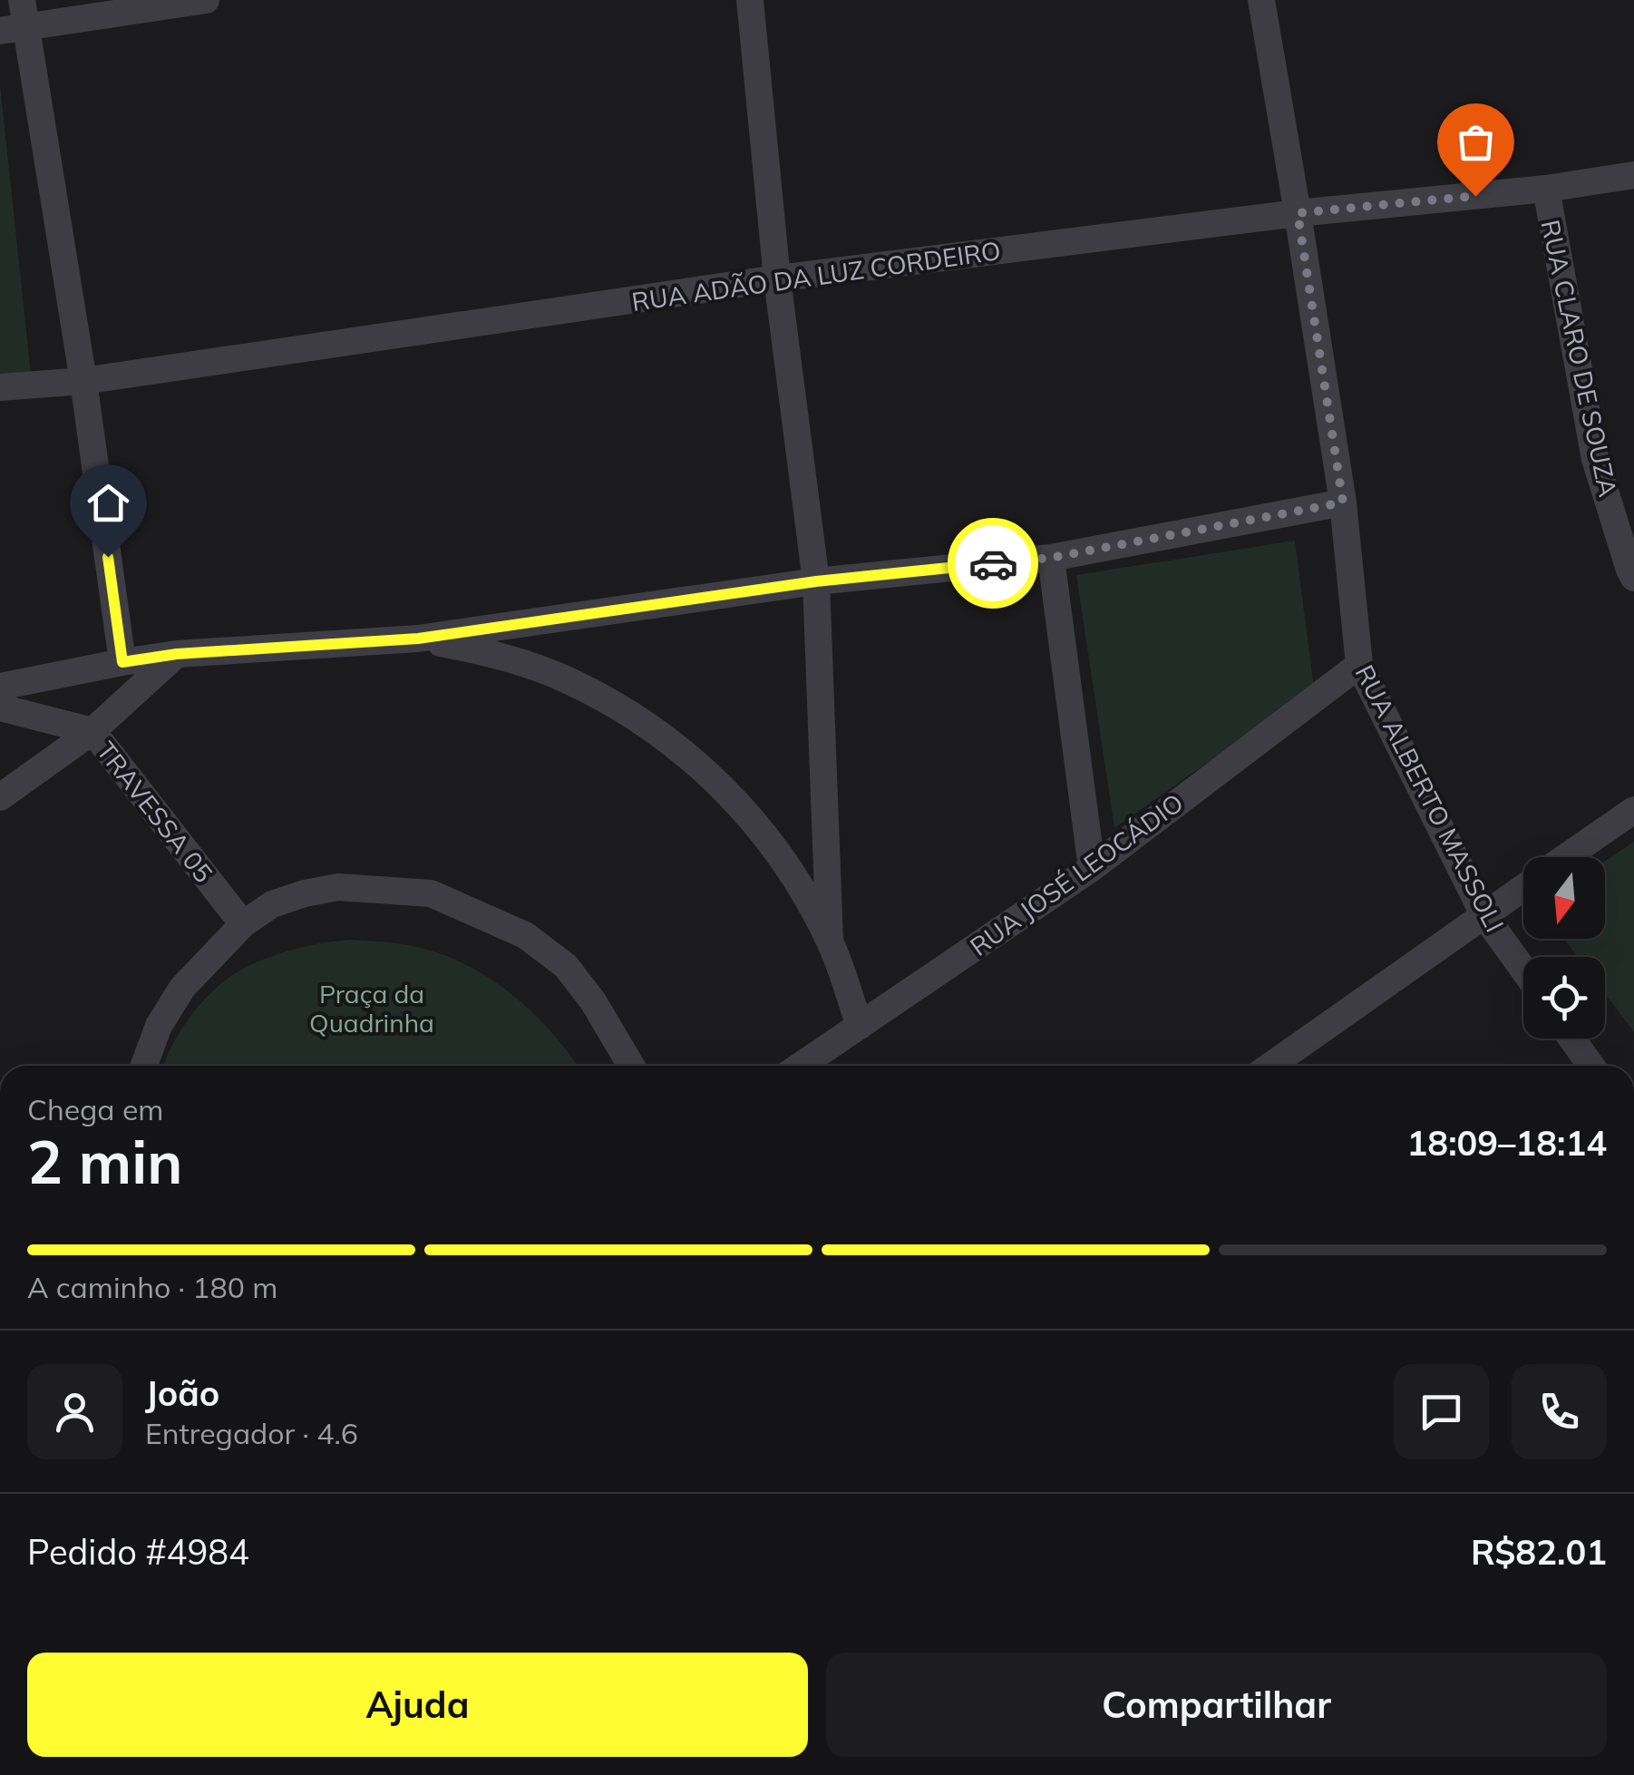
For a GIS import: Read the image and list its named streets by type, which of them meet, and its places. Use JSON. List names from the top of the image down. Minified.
{"streets":{"street":["RUA ADÃO DA LUZ CORDEIRO","RUA CLARO DE SOUZA","RUA ALBERTO MASSOLI","TRAVESSA 05","RUA JOSÉ LEOCÁDIO"]},"crossings":[["RUA ADÃO DA LUZ CORDEIRO","RUA CLARO DE SOUZA"],["RUA ADÃO DA LUZ CORDEIRO","RUA ALBERTO MASSOLI"],["RUA ALBERTO MASSOLI","RUA JOSÉ LEOCÁDIO"]],"parks":["Praça da Quadrinha"],"north":"bottom","page":{"heading":["2 min","Chega em","18:09–18:14"],"panel":["João","Entregador · 4.6","Pedido #4984","R$82.01"],"bar":"A caminho · 180 m","buttons":["Ajuda","Compartilhar"]}}
